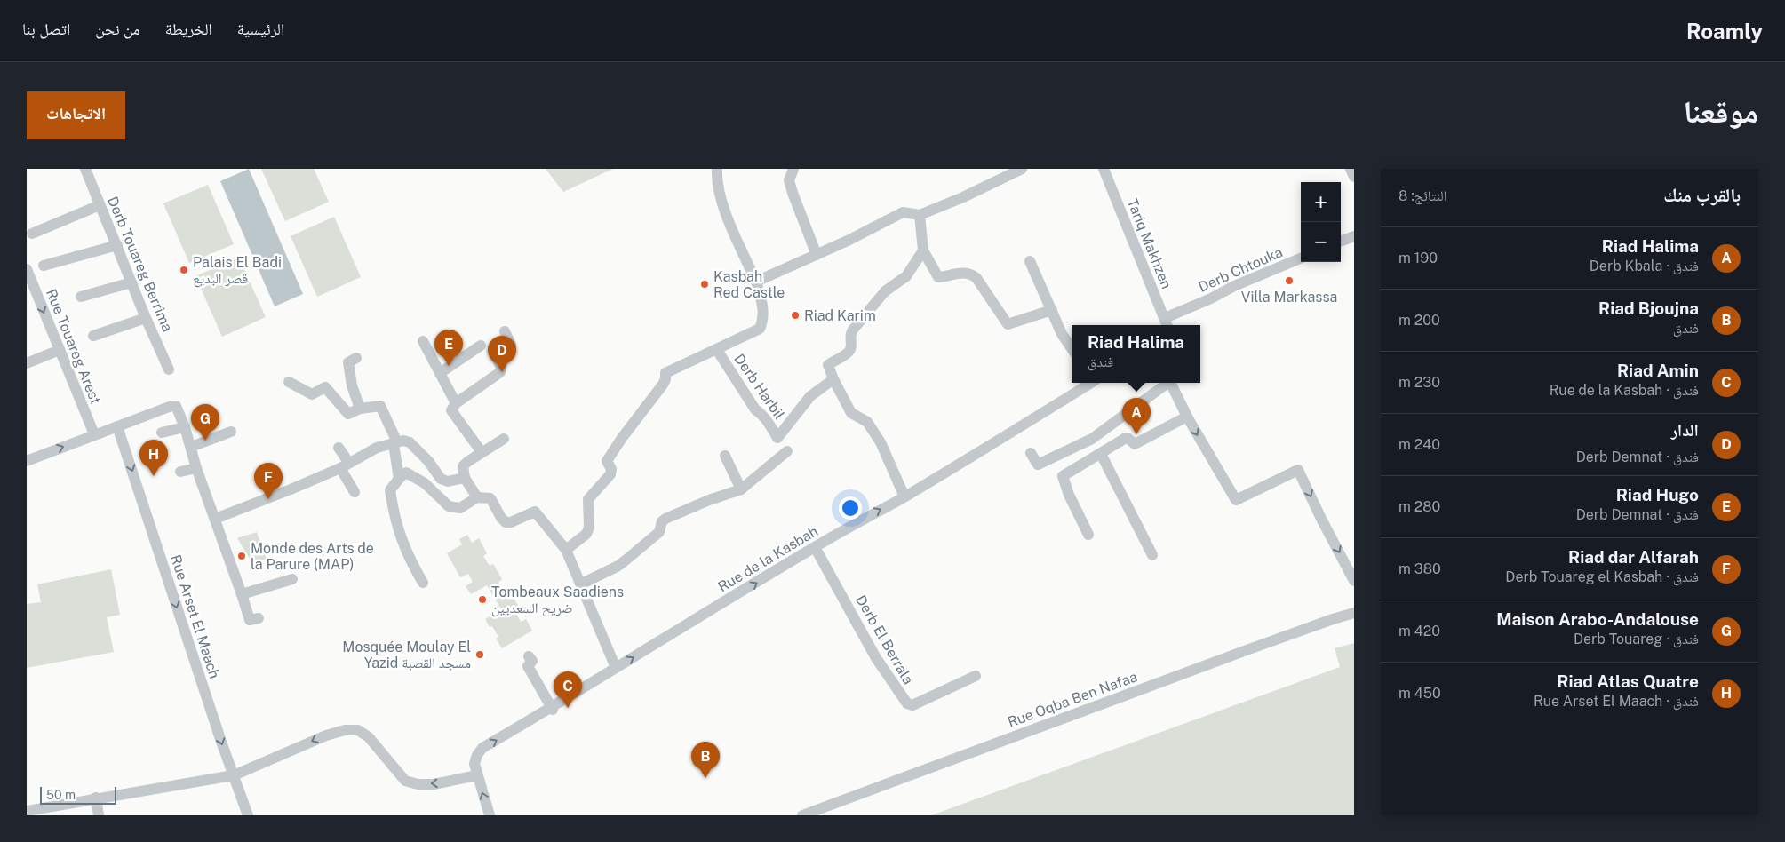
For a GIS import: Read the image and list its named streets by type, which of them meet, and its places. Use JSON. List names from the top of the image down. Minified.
{"streets":{"street":["Tariq Makhzen","Derb Touareg Berrima","Derb Chtouka","Rue Touareg Arest","Derb Harbil","Rue de la Kasbah","Rue Arset El Maach","Derb El Berrala","Rue Oqba Ben Nafaa"]},"crossings":[["Tariq Makhzen","Derb Chtouka"],["Rue de la Kasbah","Derb El Berrala"]],"one_way":["Rue Touareg Arest"],"places":["Palais El Badi قصر البديع","Villa Markassa","Kasbah Red Castle","Riad Karim","Monde des Arts de la Parure (MAP)","Tombeaux Saadiens ضريح السعديين","Mosquée Moulay El Yazid مسجد القصبة"],"scale_bar":"50 m","page":{"header":"Roamly","nav":["الرئيسية","الخريطة","من نحن","اتصل بنا"],"title":"موقعنا","buttons":"الاتجاهات","heading":["بالقرب منك","النتائج: 8"],"map_buttons":["+","−"],"list":[{"mark":"A","name":"Riad Halima","note":"فندق · Derb Kbala","value":"190 m"},{"mark":"B","name":"Riad Bjoujna","note":"فندق","value":"200 m"},{"mark":"C","name":"Riad Amin","note":"فندق · Rue de la Kasbah","value":"230 m"},{"mark":"D","name":"الدار","note":"فندق · Derb Demnat","value":"240 m"},{"mark":"E","name":"Riad Hugo","note":"فندق · Derb Demnat","value":"280 m"},{"mark":"F","name":"Riad dar Alfarah","note":"فندق · Derb Touareg el Kasbah","value":"380 m"},{"mark":"G","name":"Maison Arabo-Andalouse","note":"فندق · Derb Touareg","value":"420 m"},{"mark":"H","name":"Riad Atlas Quatre","note":"فندق · Rue Arset El Maach","value":"450 m"}],"popup":["Riad Halima","فندق"],"pins":["E","D","A","G","H","F","C","B"],"scale":"50 m"}}
